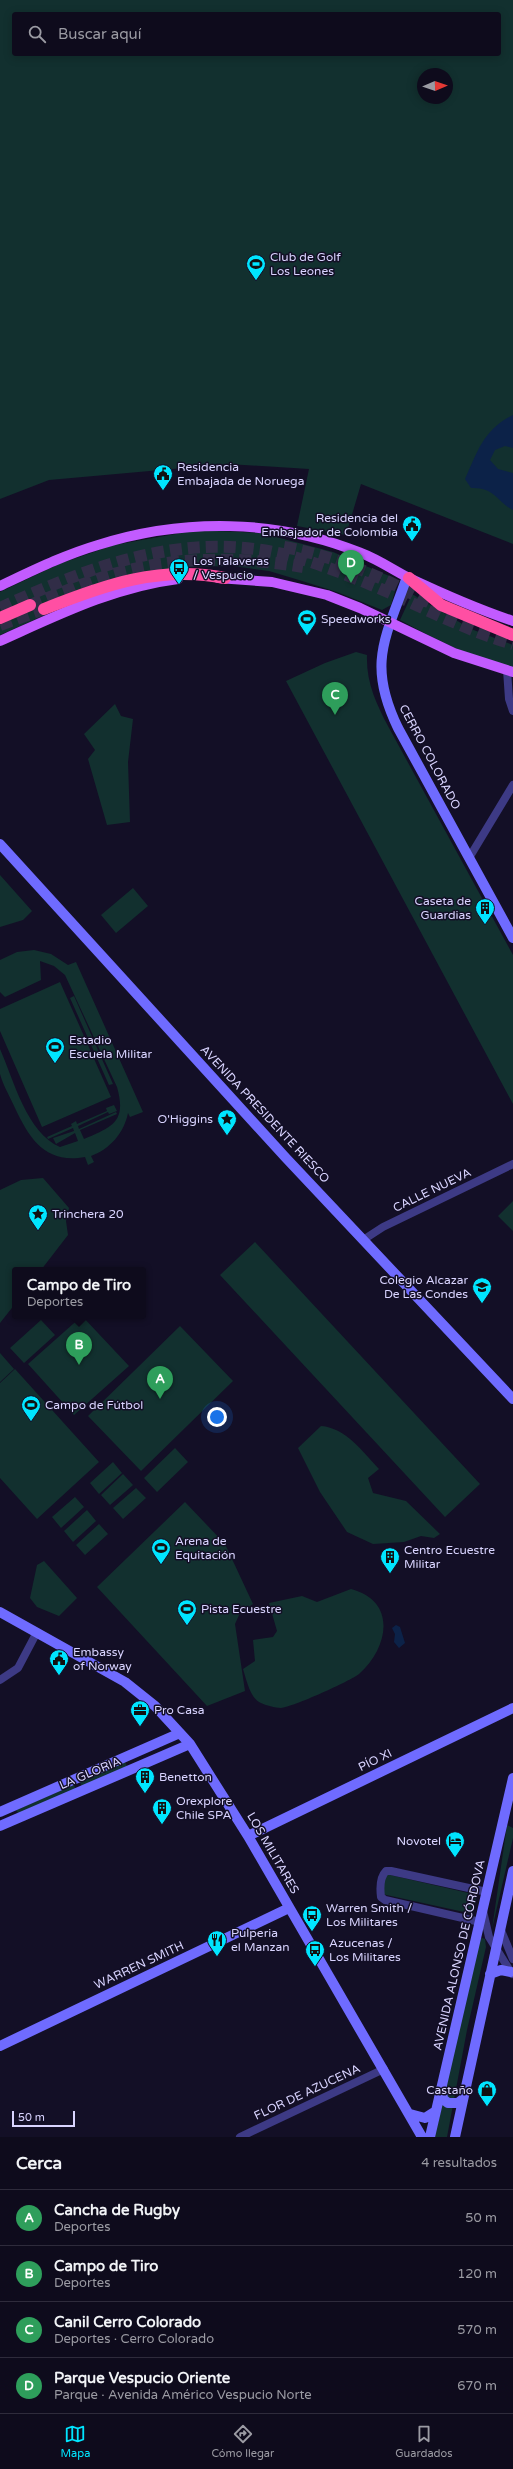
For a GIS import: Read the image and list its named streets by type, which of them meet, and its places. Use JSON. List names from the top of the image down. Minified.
{"streets":{"main road":["CERRO COLORADO","AVENIDA PRESIDENTE RIESCO","PÍO XI","LA GLORIA","LOS MILITARES","AVENIDA ALONSO DE CÓRDOVA","WARREN SMITH"],"street":["CALLE NUEVA","FLOR DE AZUCENA"]},"crossings":[["AVENIDA PRESIDENTE RIESCO","CALLE NUEVA"],["PÍO XI","LOS MILITARES"],["LA GLORIA","LOS MILITARES"],["LOS MILITARES","WARREN SMITH"],["LOS MILITARES","FLOR DE AZUCENA"]],"places":{"sports":["Club de Golf Los Leones","Speedworks","Estadio Escuela Militar","Campo de Fútbol","Arena de Equitación","Pista Ecuestre"],"public building":["Residencia Embajada de Noruega","Residencia del Embajador de Colombia","Embassy of Norway"],"bus stop":["Los Talaveras / Vespucio","Warren Smith / Los Militares","Azucenas / Los Militares"],"building":["Caseta de Guardias","Centro Ecuestre Militar","Benetton","Orexplore Chile SPA"],"place":["O'Higgins","Trinchera 20"],"school or university":["Colegio Alcazar De Las Condes"],"office":["Pro Casa"],"hotel":["Novotel"],"restaurant":["Pulperia el Manzan"],"shop":["Castaño"]},"scale_bar":"50 m","north":"right","page":{"search":"Buscar aquí","pins":["D","C","B","A"],"popup":["Campo de Tiro","Deportes"],"scale":"50 m","heading":["Cerca","4 resultados"],"list":[{"mark":"A","name":"Cancha de Rugby","note":"Deportes","value":"50 m"},{"mark":"B","name":"Campo de Tiro","note":"Deportes","value":"120 m"},{"mark":"C","name":"Canil Cerro Colorado","note":"Deportes · Cerro Colorado","value":"570 m"},{"mark":"D","name":"Parque Vespucio Oriente","note":"Parque · Avenida Américo Vespucio Norte","value":"670 m"}],"nav":["Mapa","Cómo llegar","Guardados"]}}
